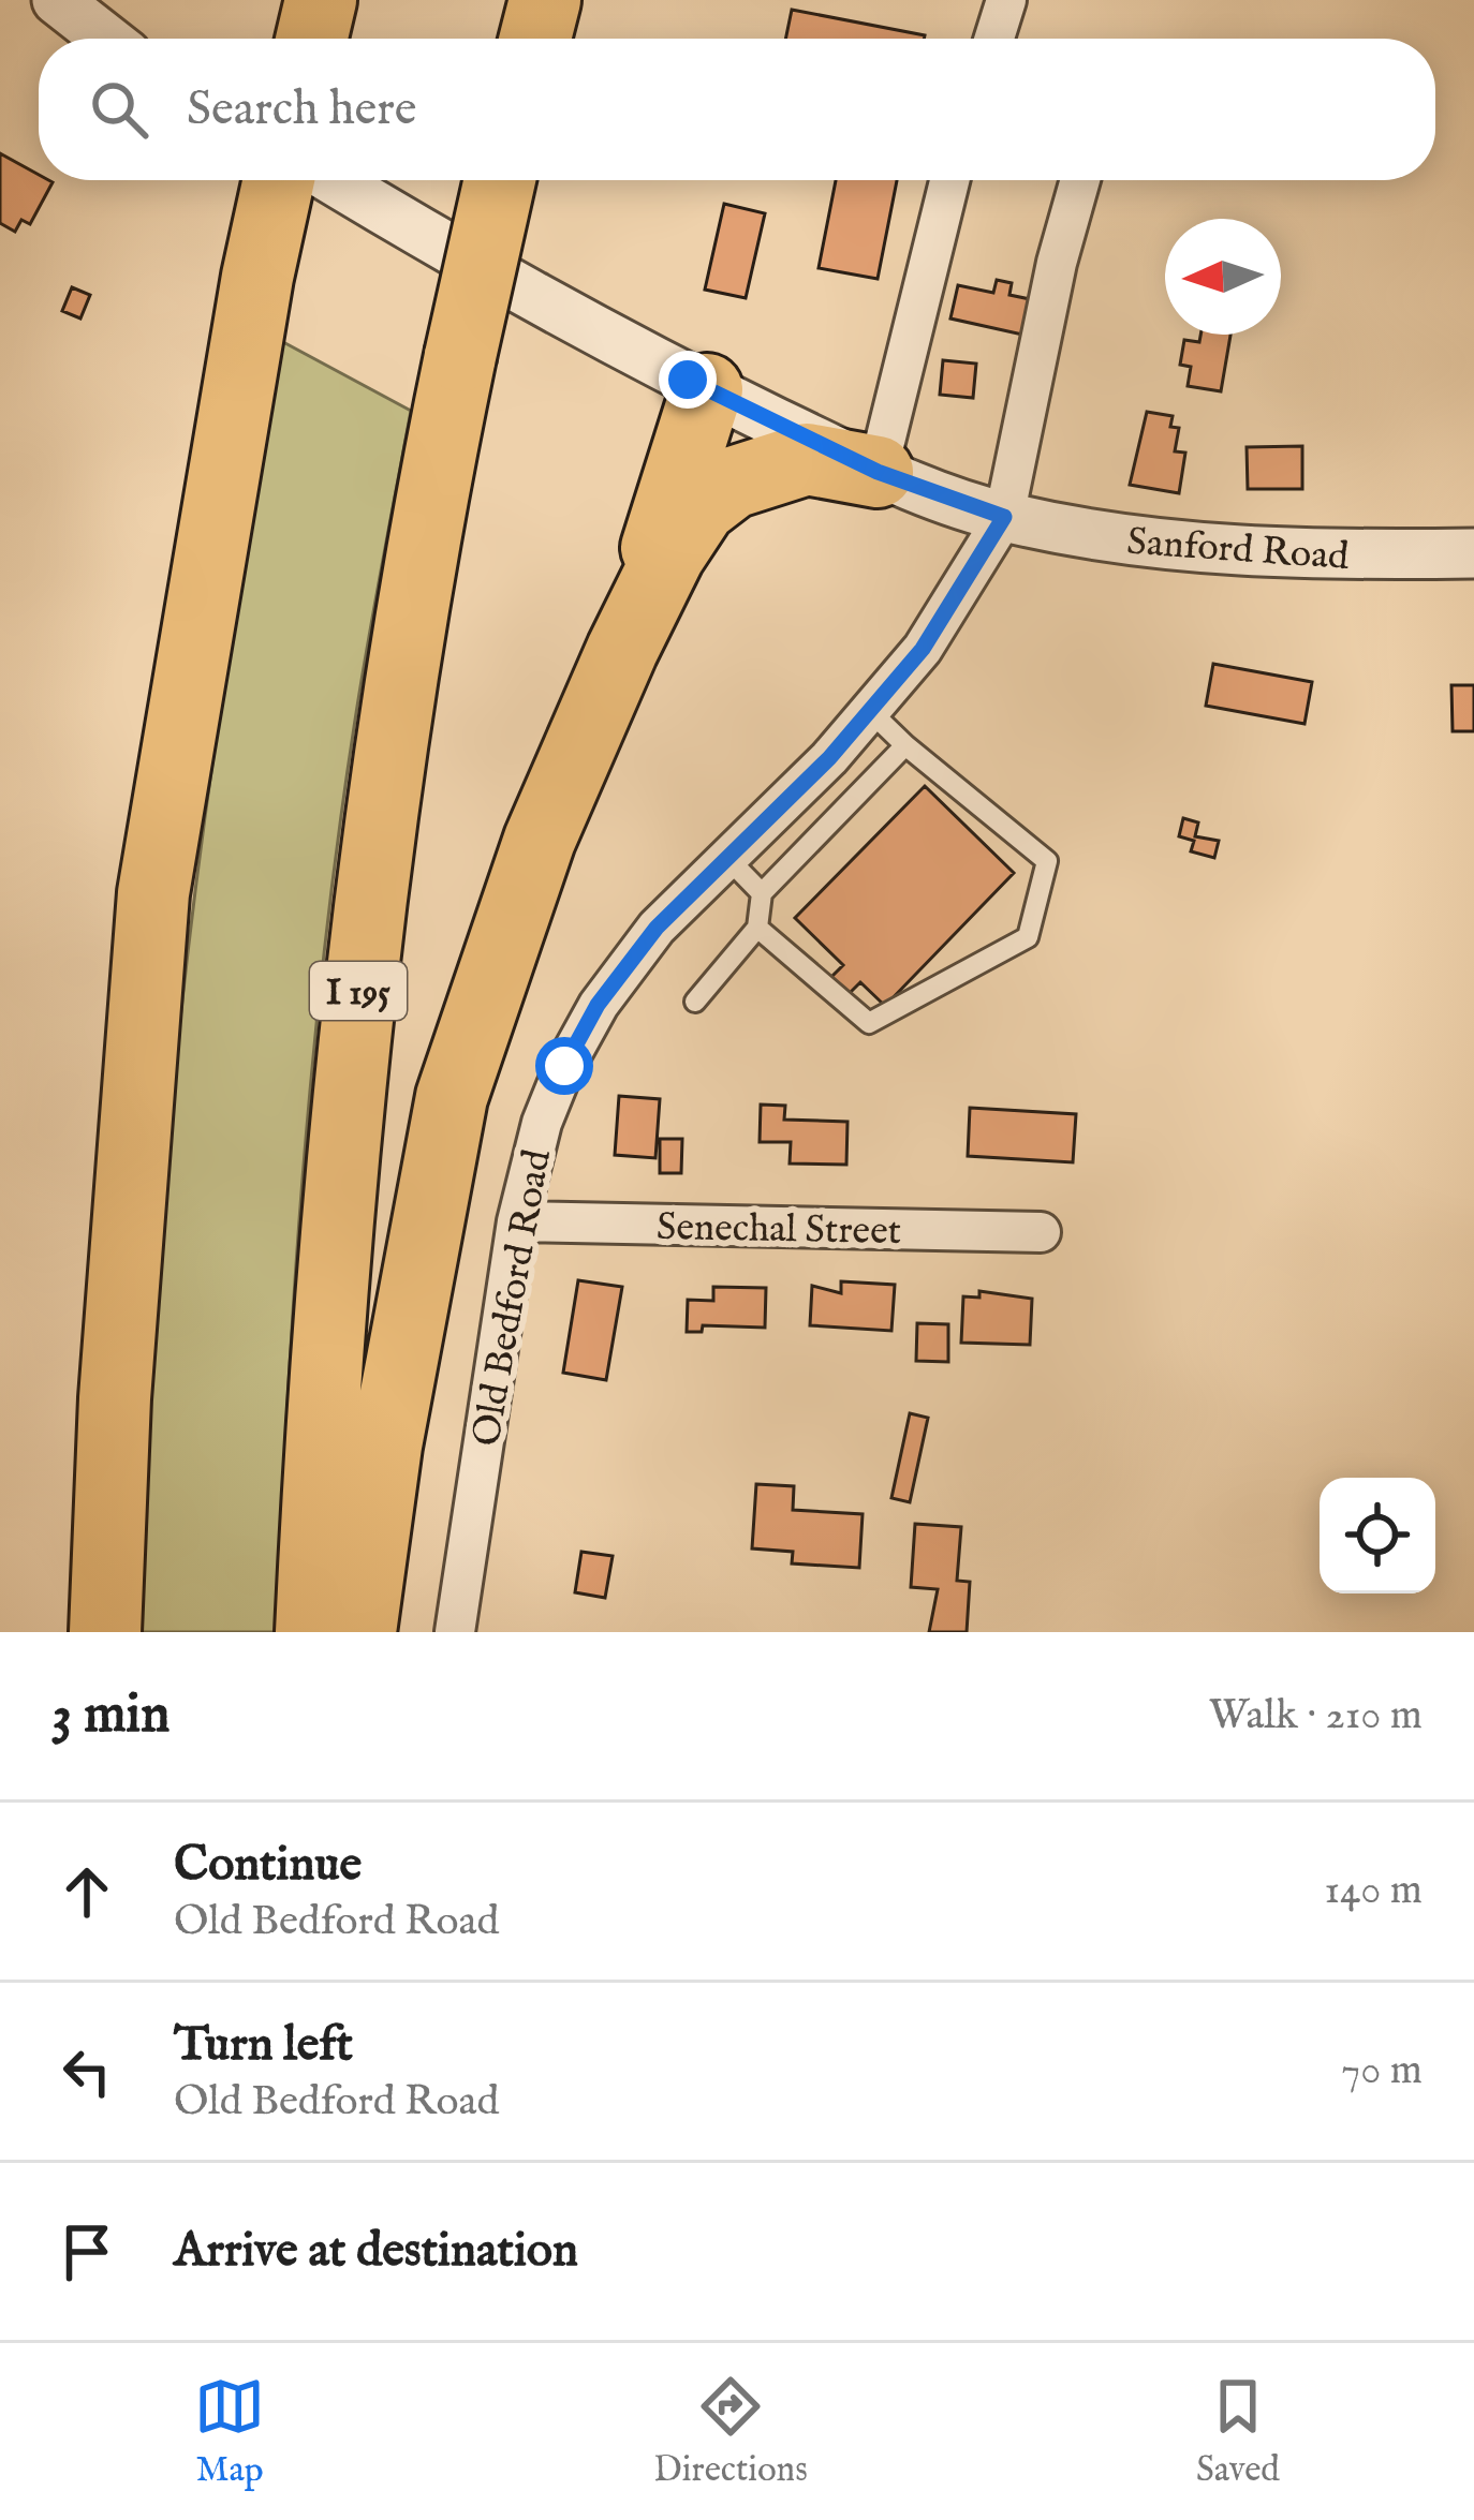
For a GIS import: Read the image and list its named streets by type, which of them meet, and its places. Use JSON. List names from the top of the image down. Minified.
{"streets":{"highway":["I 195"],"street":["Sanford Road","Senechal Street","Old Bedford Road"]},"crossings":[["Sanford Road","Old Bedford Road"],["Senechal Street","Old Bedford Road"]],"north":"left","page":{"search":"Search here","heading":["3 min","Walk · 210 m"],"list":[["Continue","Old Bedford Road","140 m"],["Turn left","Old Bedford Road","70 m"],"Arrive at destination"],"nav":["Map","Directions","Saved"]}}
